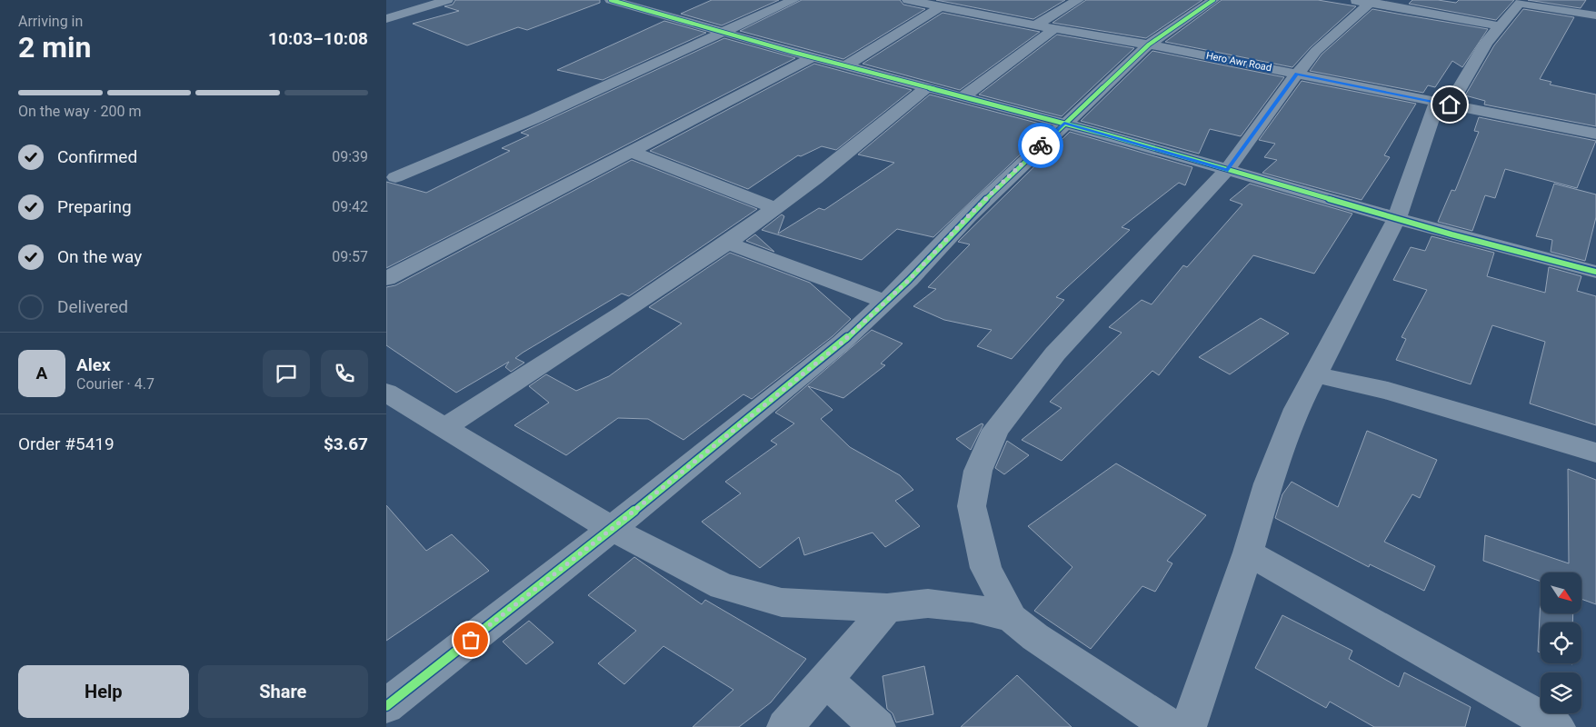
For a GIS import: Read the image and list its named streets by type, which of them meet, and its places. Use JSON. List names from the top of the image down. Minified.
{"streets":{"street":["Hero Awr Road"]},"north":"bottom right","page":{"heading":["2 min","Arriving in","10:03–10:08"],"panel":["Alex","Courier · 4.7","Order #5419","$3.67"],"bar":"On the way · 200 m","list":[["Confirmed","09:39"],["Preparing","09:42"],["On the way","09:57"],"Delivered"],"round":"A","buttons":["Help","Share"]}}
